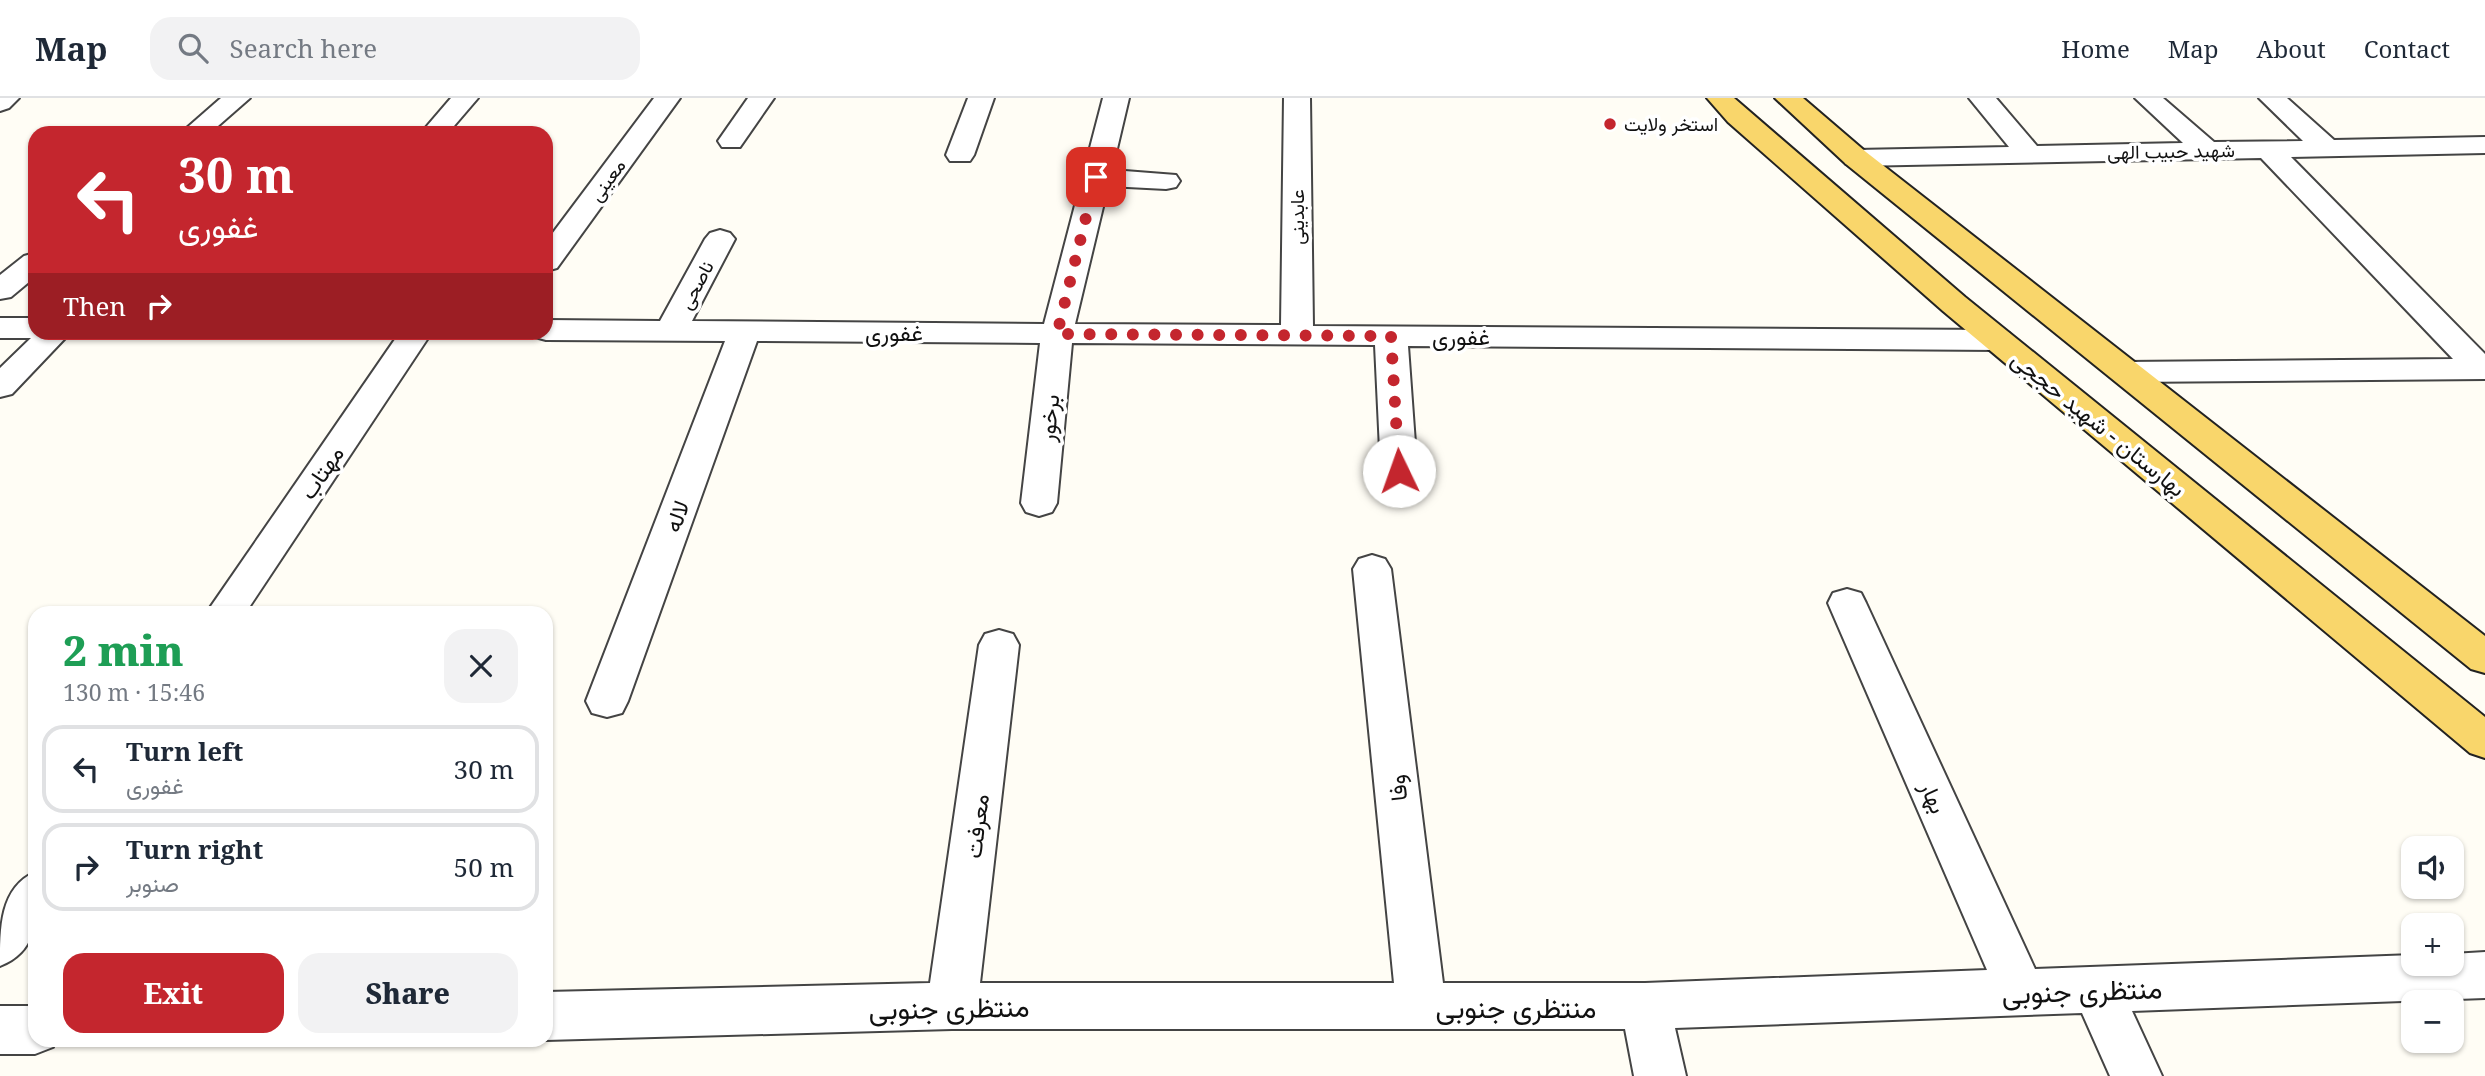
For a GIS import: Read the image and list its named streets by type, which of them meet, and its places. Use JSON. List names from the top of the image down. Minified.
{"streets":{"main road":["بهارستان - شهید حججی"],"street":["شهید حبیب الهی","معینی","عابدینی","ناصحی","غفوری","برخور","مهتاب","لاله","وفا","بهار","معرفت","منتظری جنوبی"]},"crossings":[["عابدینی","غفوری"],["ناصحی","غفوری"],["غفوری","برخور"],["غفوری","بهارستان - شهید حججی"],["غفوری","لاله"],["وفا","منتظری جنوبی"],["بهار","منتظری جنوبی"],["معرفت","منتظری جنوبی"]],"places":["استخر ولایت"],"page":{"header":"Map","search":"Search here","nav":["Home","Map","About","Contact"],"turn":["30 m","غفوری"],"then":"Then","heading":["2 min","130 m · 15:46"],"list":[{"name":"Turn left","note":"غفوری","value":"30 m"},{"name":"Turn right","note":"صنوبر","value":"50 m"}],"map_buttons":["+","−"],"buttons":["Exit","Share"]}}
